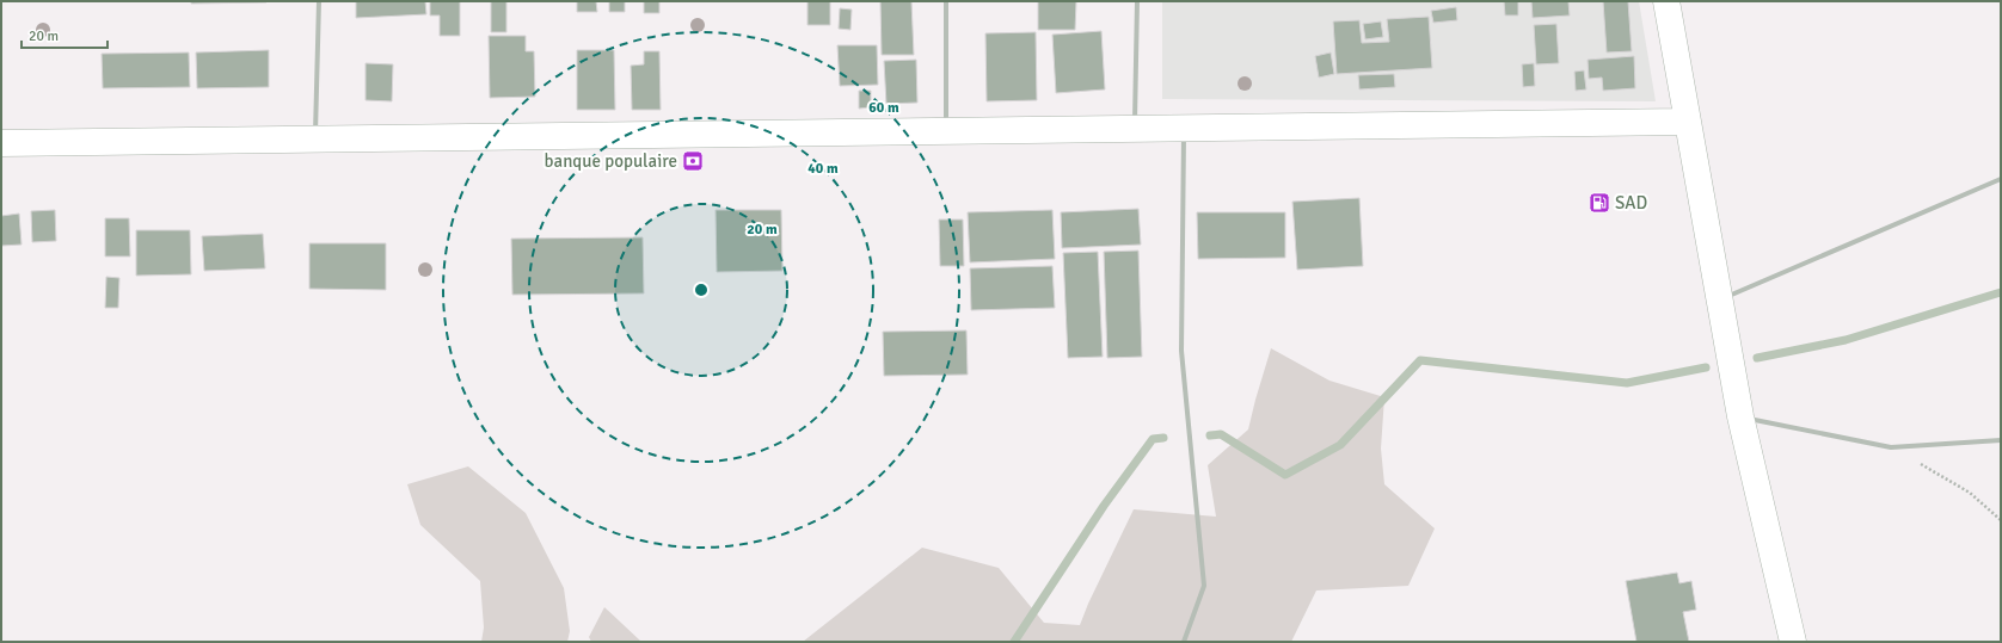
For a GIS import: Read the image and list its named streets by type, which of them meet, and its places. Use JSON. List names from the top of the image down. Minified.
{"places":{"bank":["banque populaire"],"fuel station":["SAD"]},"scale_bar":"20 m","rings":["60 m","40 m","20 m"]}
